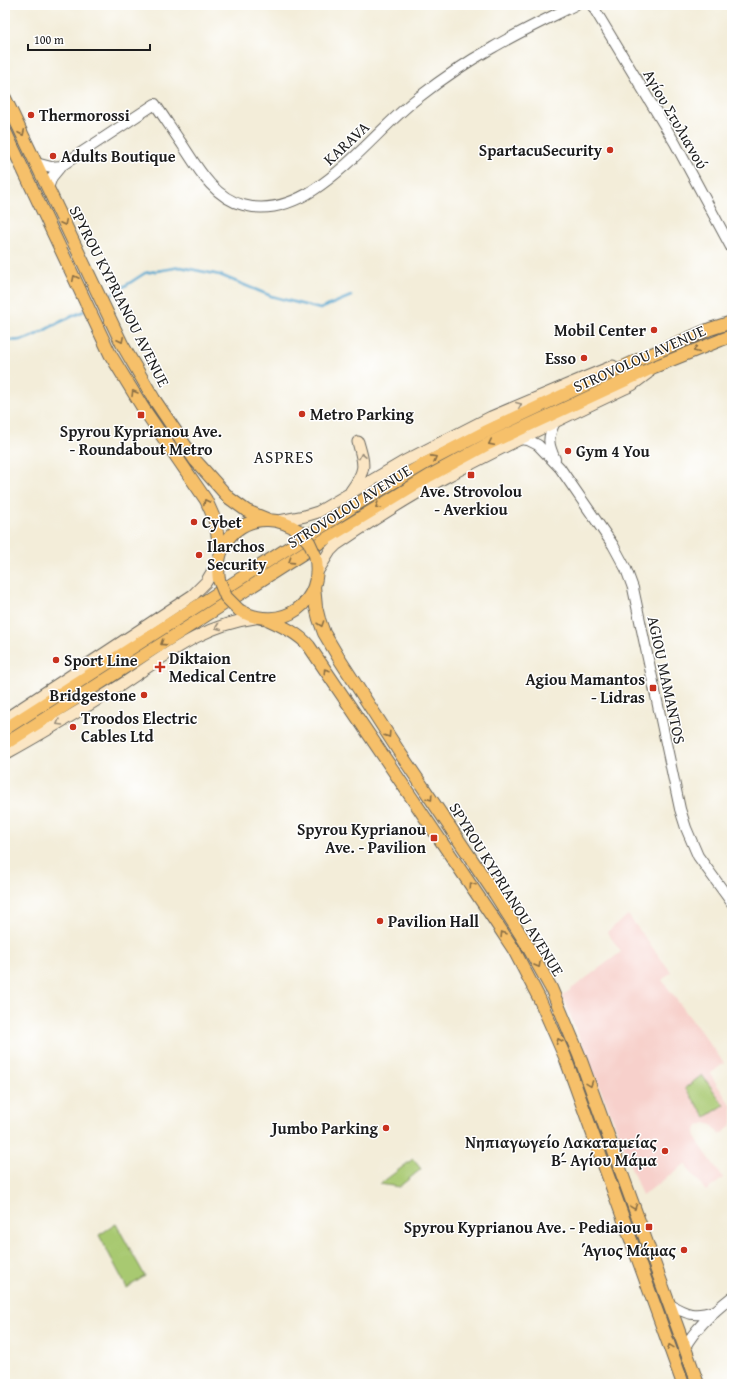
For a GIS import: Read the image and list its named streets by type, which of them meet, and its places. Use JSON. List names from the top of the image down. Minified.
{"streets":{"main road":["SPYROU KYPRIANOU AVENUE","STROVOLOU AVENUE"],"street":["Αγίου Στυλιανού","KARAVA","AGIOU MAMANTOS"]},"districts":["ASPRES"],"places":{"other":["Thermorossi","SpartacuSecurity","Adults Boutique","Mobil Center","Esso","Metro Parking","Gym 4 You","Cybet","Ilarchos Security","Sport Line","Bridgestone","Troodos Electric Cables Ltd","Pavilion Hall","Jumbo Parking","Νηπιαγωγείο Λακαταμείας Β΄- Αγίου Μάμα","Άγιος Μάμας"],"transit":["Spyrou Kyprianou Ave. - Roundabout Metro","Ave. Strovolou - Averkiou","Agiou Mamantos - Lidras","Spyrou Kyprianou Ave. - Pavilion","Spyrou Kyprianou Ave. - Pediaiou"],"health":["Diktaion Medical Centre"]},"scale_bar":"100 m"}
